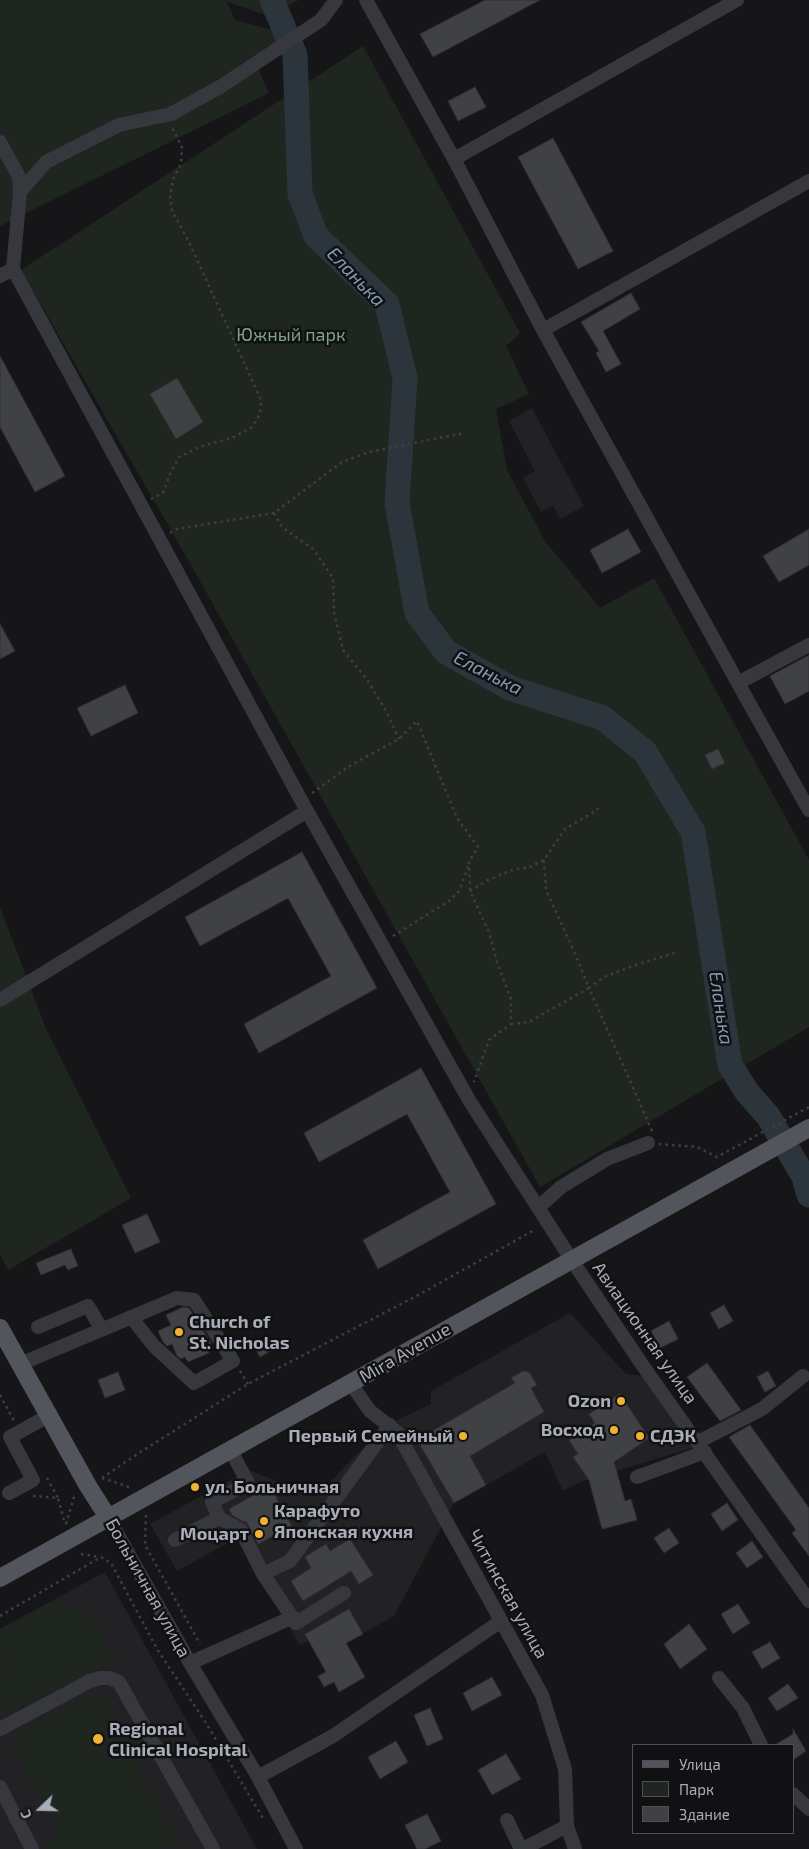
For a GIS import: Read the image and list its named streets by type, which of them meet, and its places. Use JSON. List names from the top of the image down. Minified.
{"streets":{"main road":["Mira Avenue","Больничная улица"],"street":["Авиационная улица","Читинская улица"]},"crossings":[["Авиационная улица","Mira Avenue"],["Mira Avenue","Больничная улица"],["Mira Avenue","Читинская улица"]],"water":["Еланька"],"parks":["Южный парк"],"places":["Church of St. Nicholas","Ozon","Восход","Первый Семейный","СДЭК","ул. Больничная","Карафуто Японская кухня","Моцарт","Regional Clinical Hospital"],"legend":["Улица","Парк","Здание"],"north":"left"}
